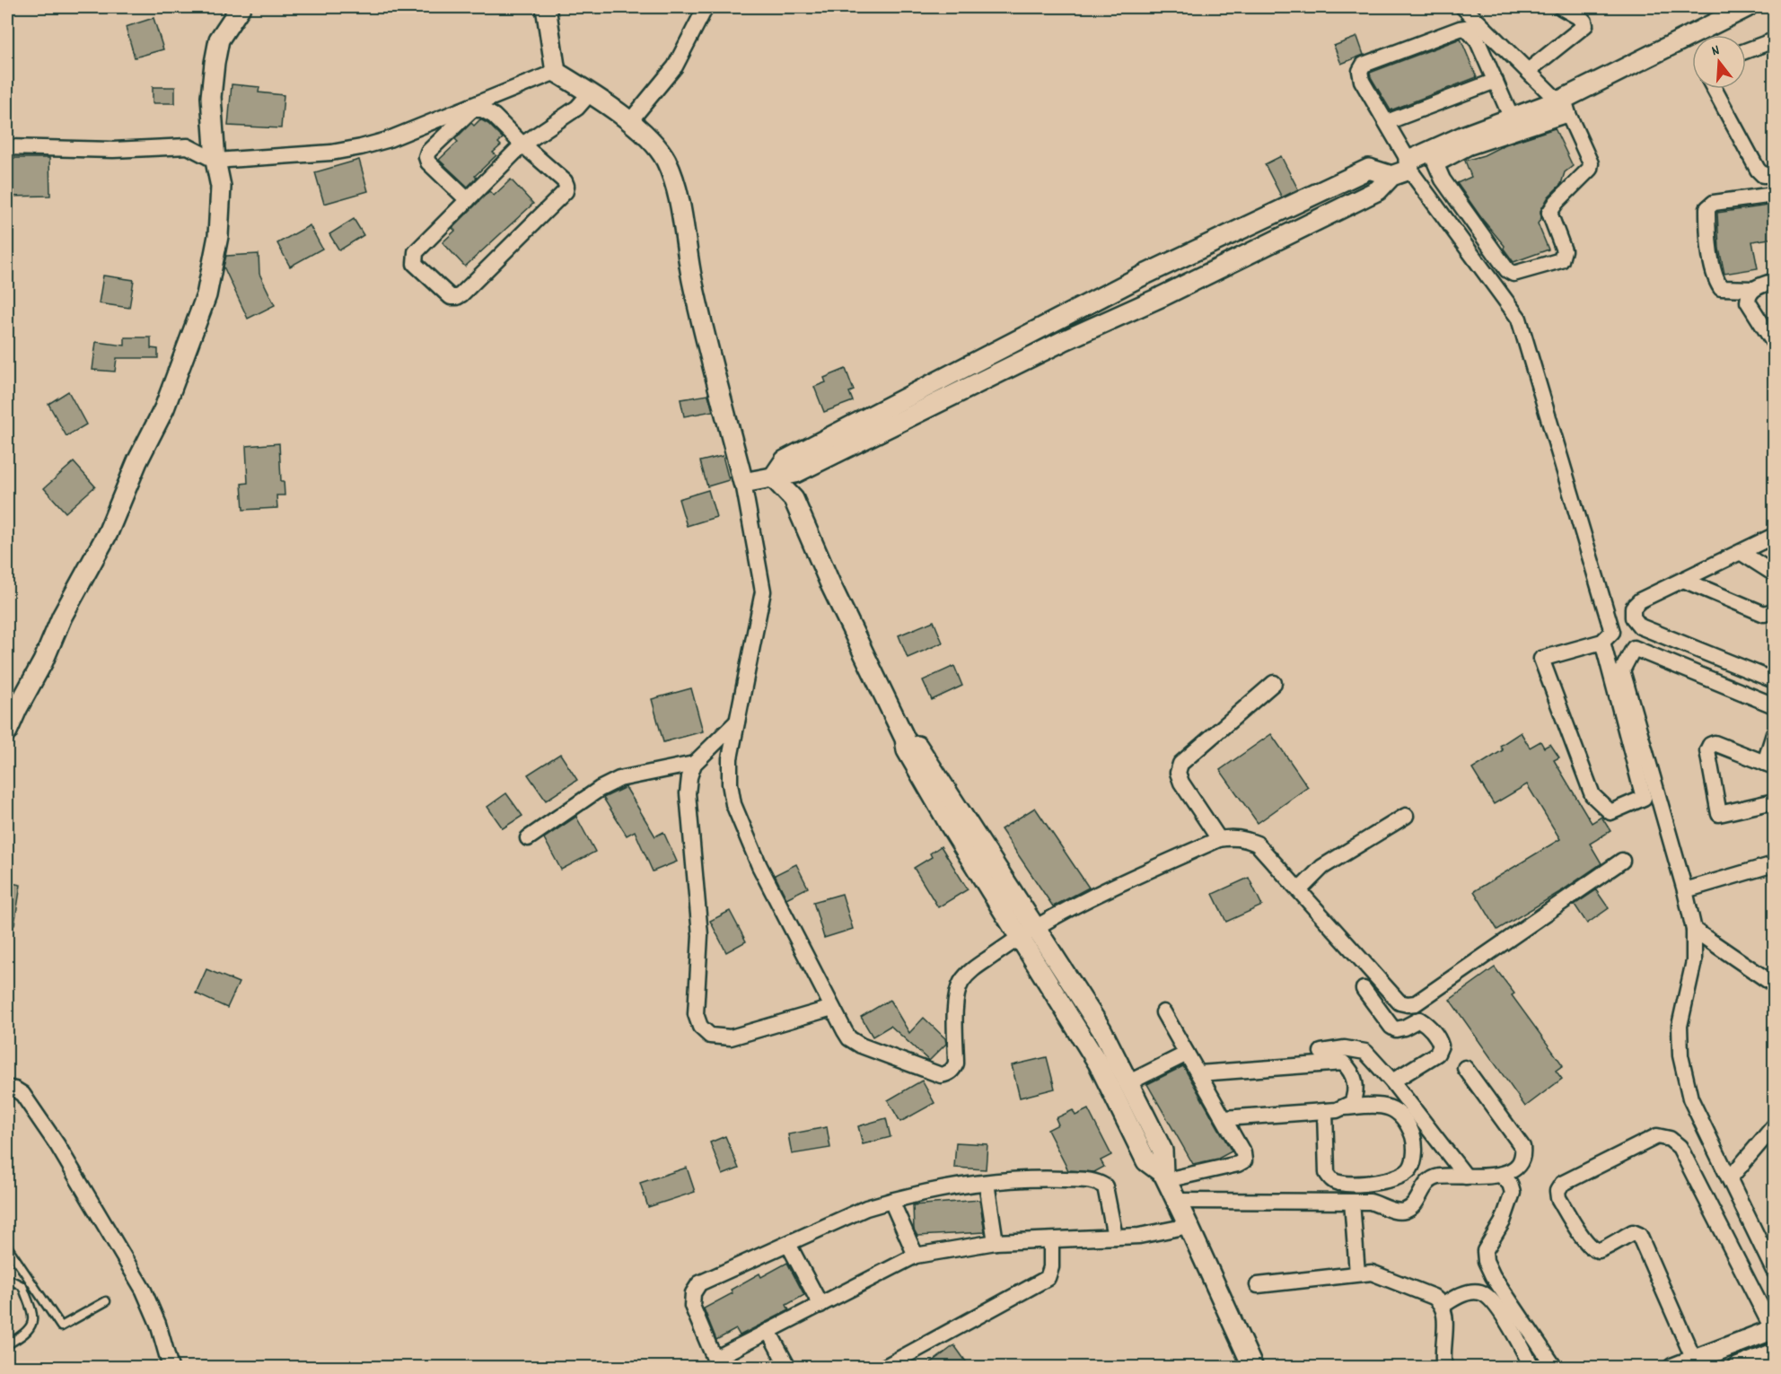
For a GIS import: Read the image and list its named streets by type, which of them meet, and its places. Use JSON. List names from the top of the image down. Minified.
{"north":"top"}
